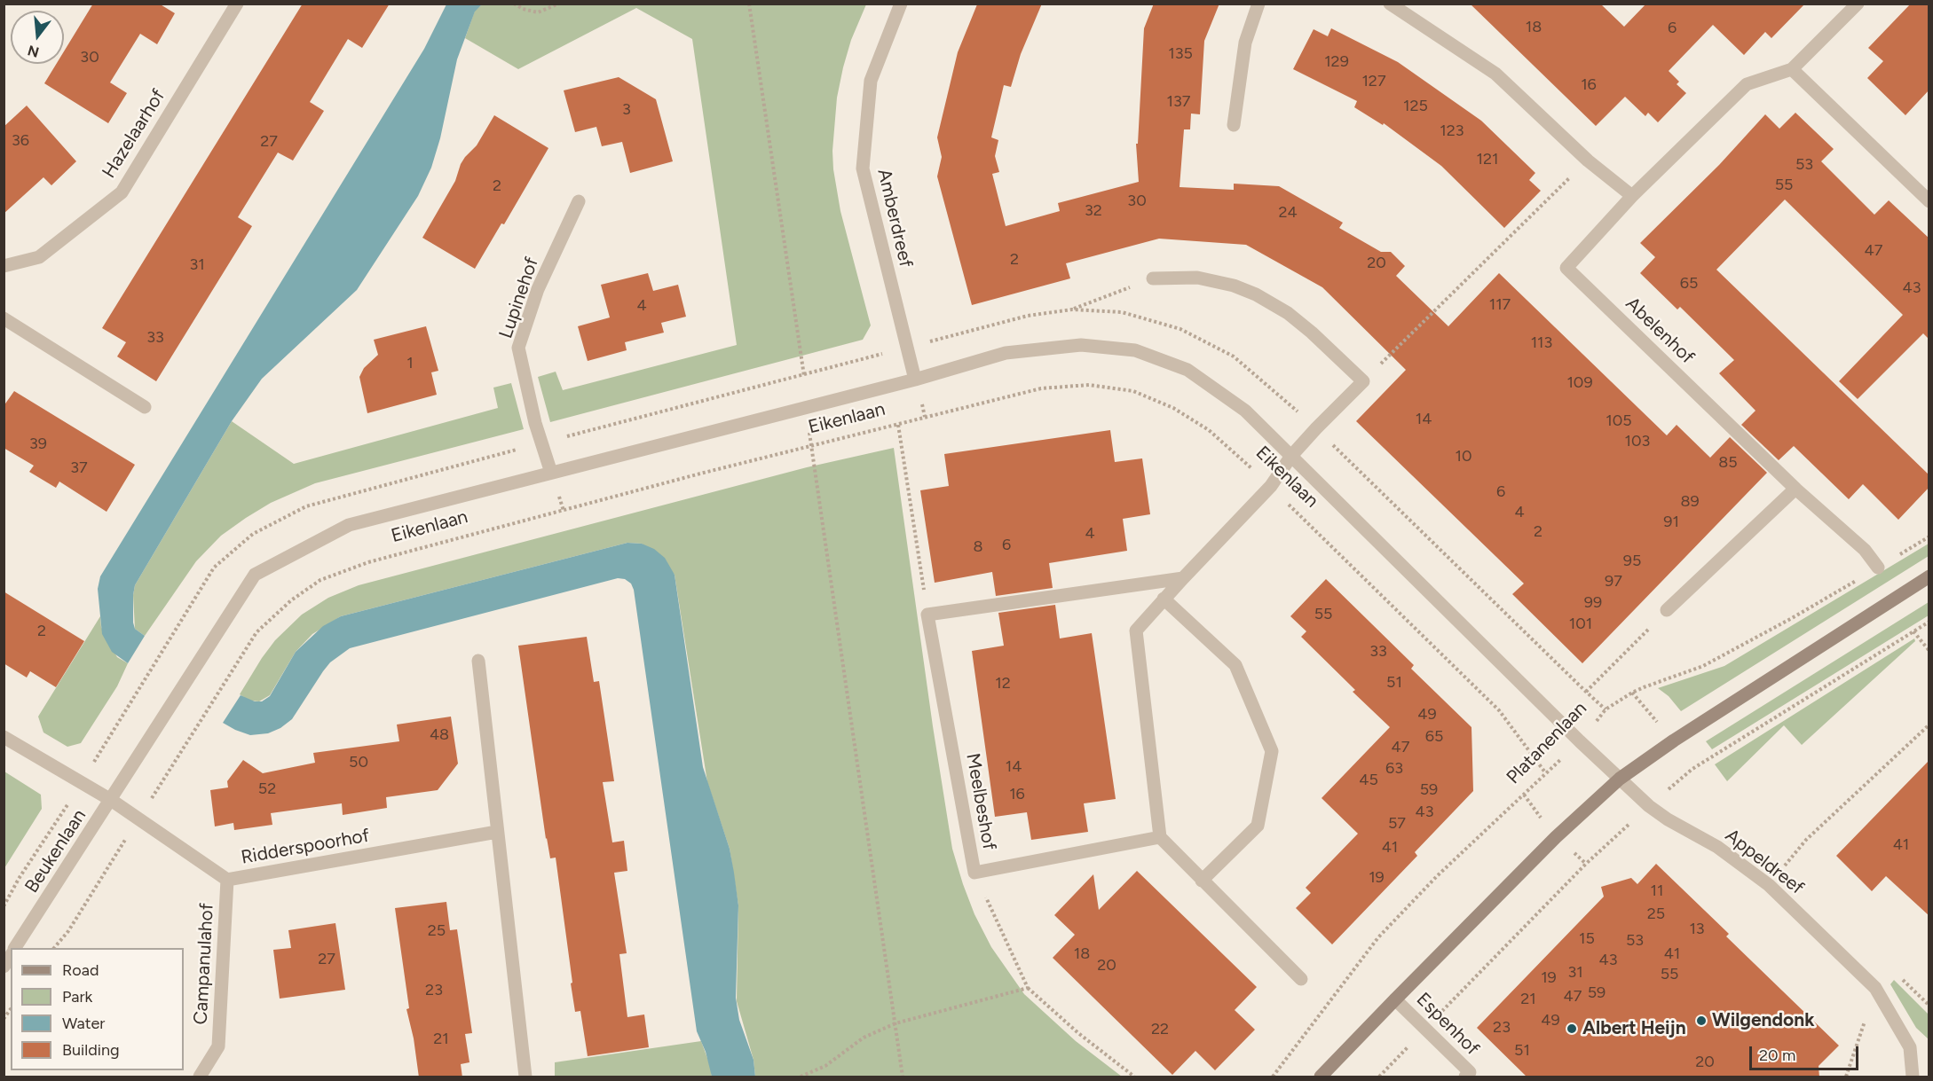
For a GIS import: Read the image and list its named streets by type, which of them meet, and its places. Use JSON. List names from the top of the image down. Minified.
{"streets":{"street":["Hazelaarhof","Amberdreef","Lupinehof","Abelenhof","Eikenlaan","Meelbeshof","Ridderspoorhof","Beukenlaan","Appeldreef","Campanulahof","Espenhof"],"path":["Platanenlaan"]},"crossings":[["Amberdreef","Eikenlaan"],["Lupinehof","Eikenlaan"],["Abelenhof","Platanenlaan"],["Eikenlaan","Platanenlaan"],["Eikenlaan","Ridderspoorhof"],["Eikenlaan","Beukenlaan"],["Eikenlaan","Appeldreef"],["Ridderspoorhof","Beukenlaan"],["Ridderspoorhof","Campanulahof"]],"places":["Wilgendonk","Albert Heijn"],"house_numbers":["18","6","135","30","129","127","16","137","125","3","123","36","27","121","53","55","2","30","32","24","47","2","20","31","65","43","117","4","33","113","1","109","14","105","103","39","10","85","37","6","89","4","91","2","4","6","8","95","97","99","55","101","2","33","51","12","49","48","65","47","50","14","63","45","52","59","16","43","57","41","41","19","11","25","13","25","15","53","18","41","27","43","20","31","55","19","23","59","47","21","49","23","22","21","51","20"],"legend":["Road","Park","Water","Building"],"scale_bar":"20 m","north":"bottom"}
